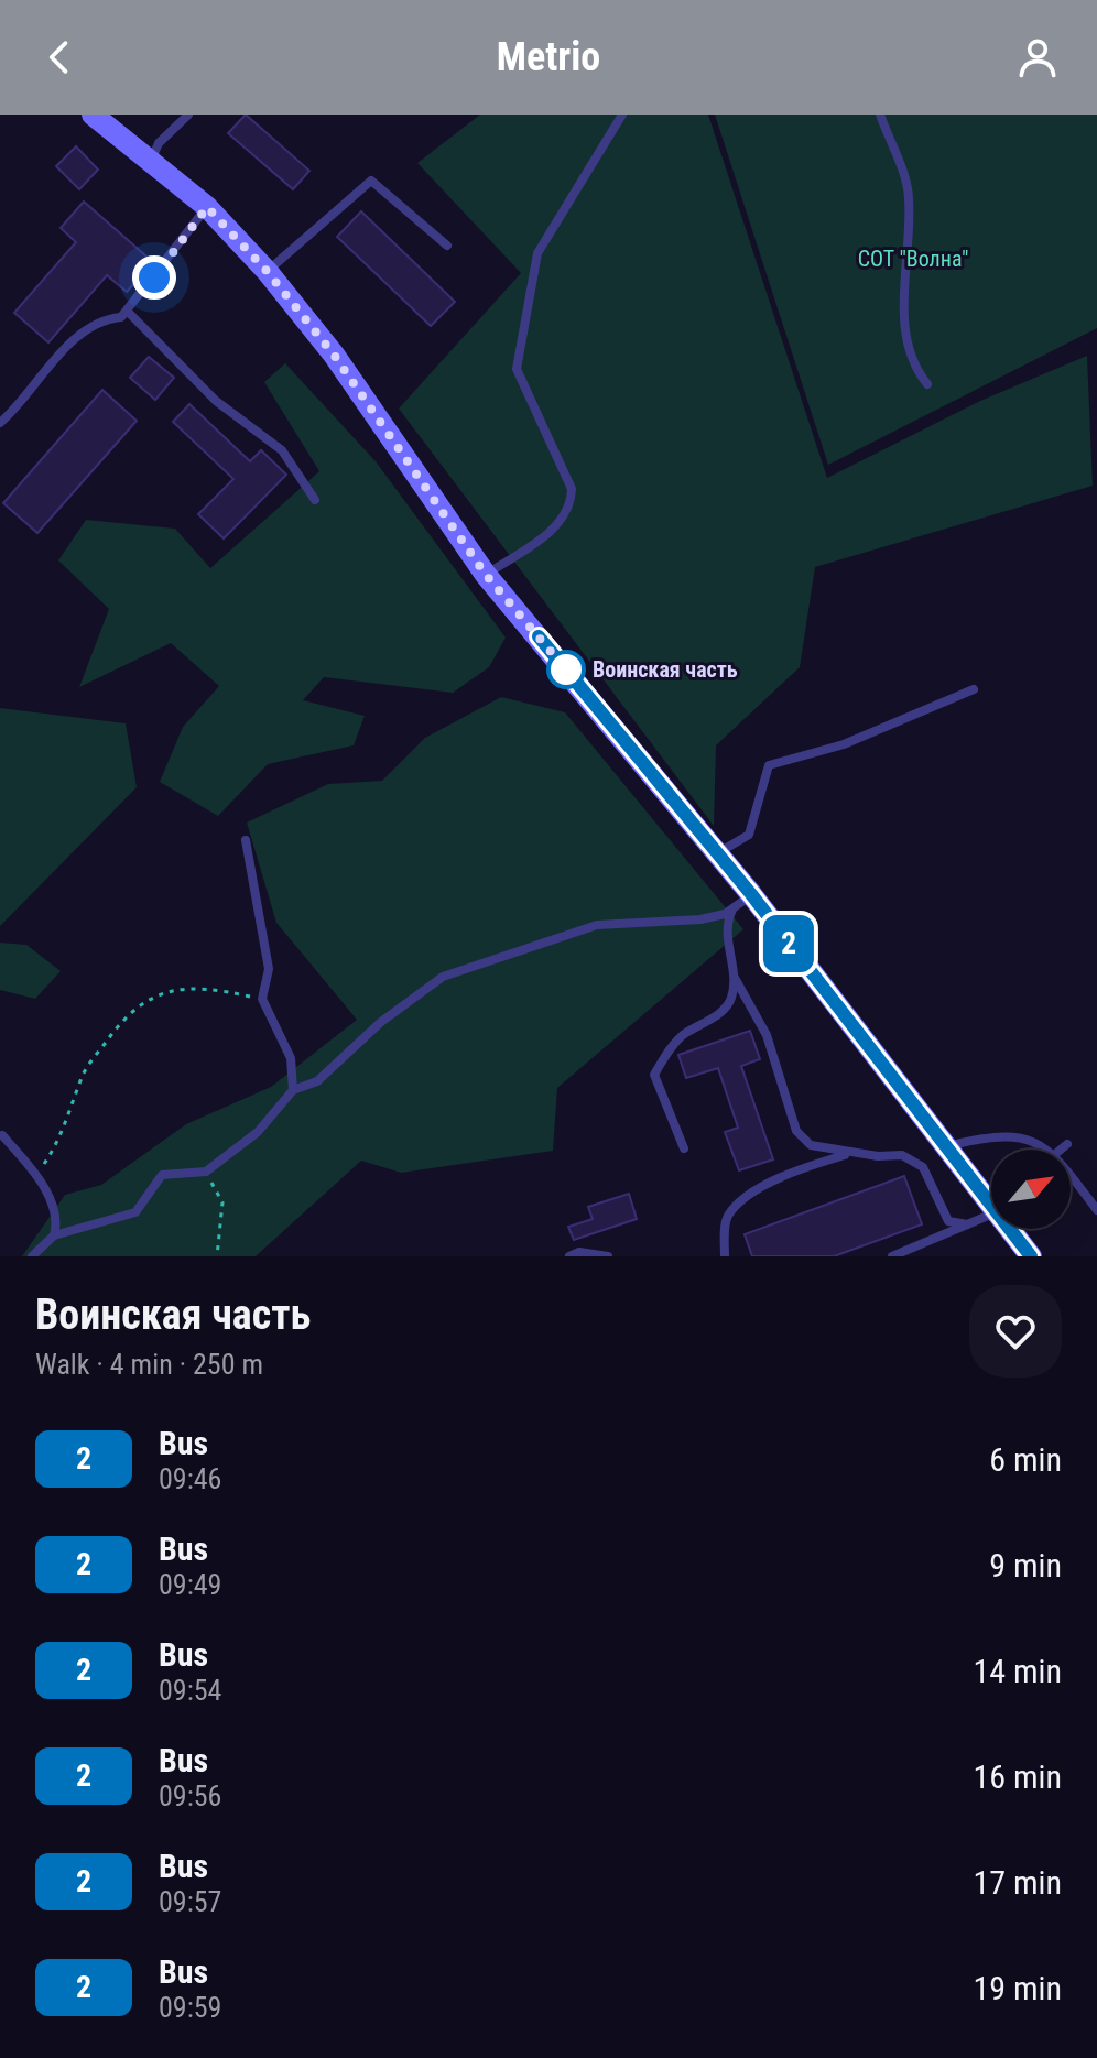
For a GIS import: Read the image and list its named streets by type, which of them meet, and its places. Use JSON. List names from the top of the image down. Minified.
{"parks":["СОТ \"Волна\""],"places":["Воинская часть"],"lines":["bus line 2"],"north":"top right","page":{"header":"Metrio","on_map":"2","heading":["Воинская часть","Walk · 4 min · 250 m"],"list":[{"mark":"2","name":"Bus","note":"09:46","value":"6 min"},{"mark":"2","name":"Bus","note":"09:49","value":"9 min"},{"mark":"2","name":"Bus","note":"09:54","value":"14 min"},{"mark":"2","name":"Bus","note":"09:56","value":"16 min"},{"mark":"2","name":"Bus","note":"09:57","value":"17 min"},{"mark":"2","name":"Bus","note":"09:59","value":"19 min"}]}}
